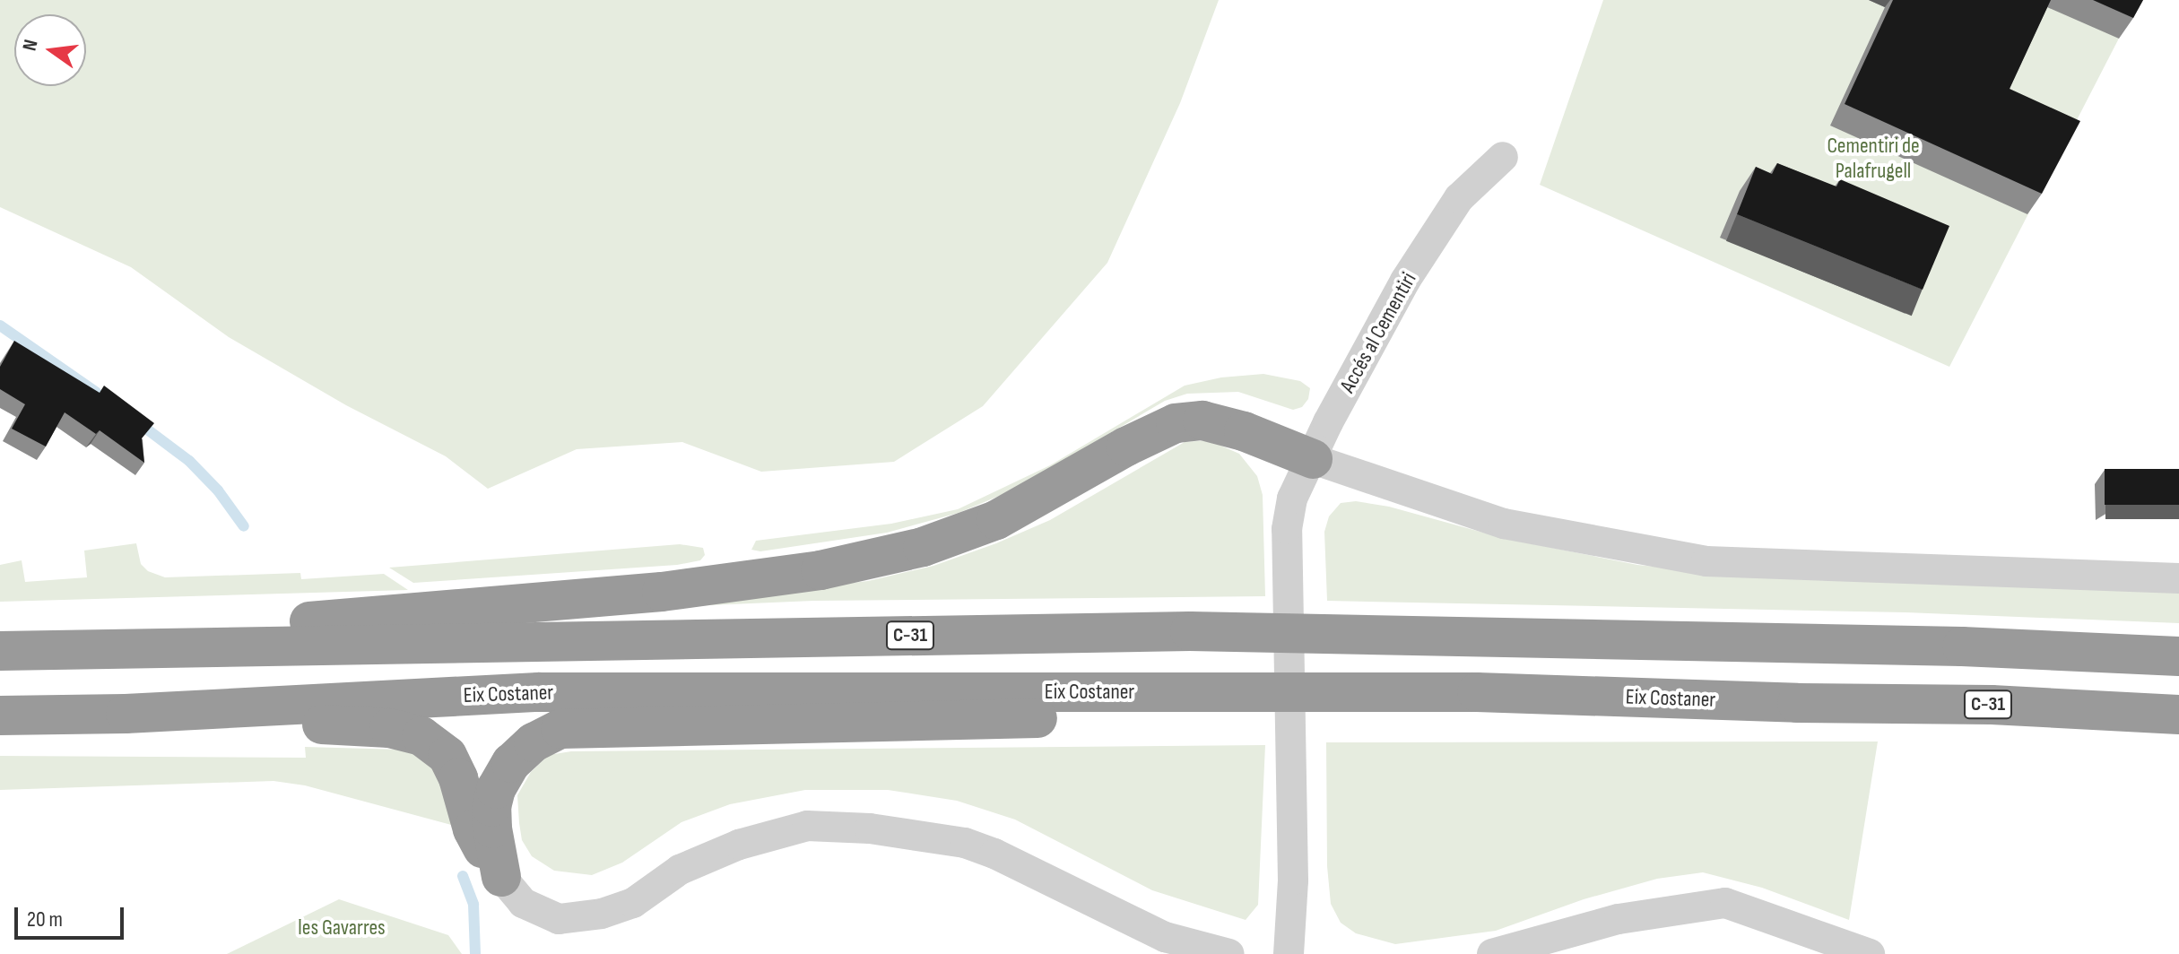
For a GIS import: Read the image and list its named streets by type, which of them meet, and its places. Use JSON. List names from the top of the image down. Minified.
{"streets":{"highway":["C-31","Eix Costaner"],"street":["Accés al Cementiri"]},"parks":["Cementiri de Palafrugell","les Gavarres"],"scale_bar":"20 m","north":"left"}
